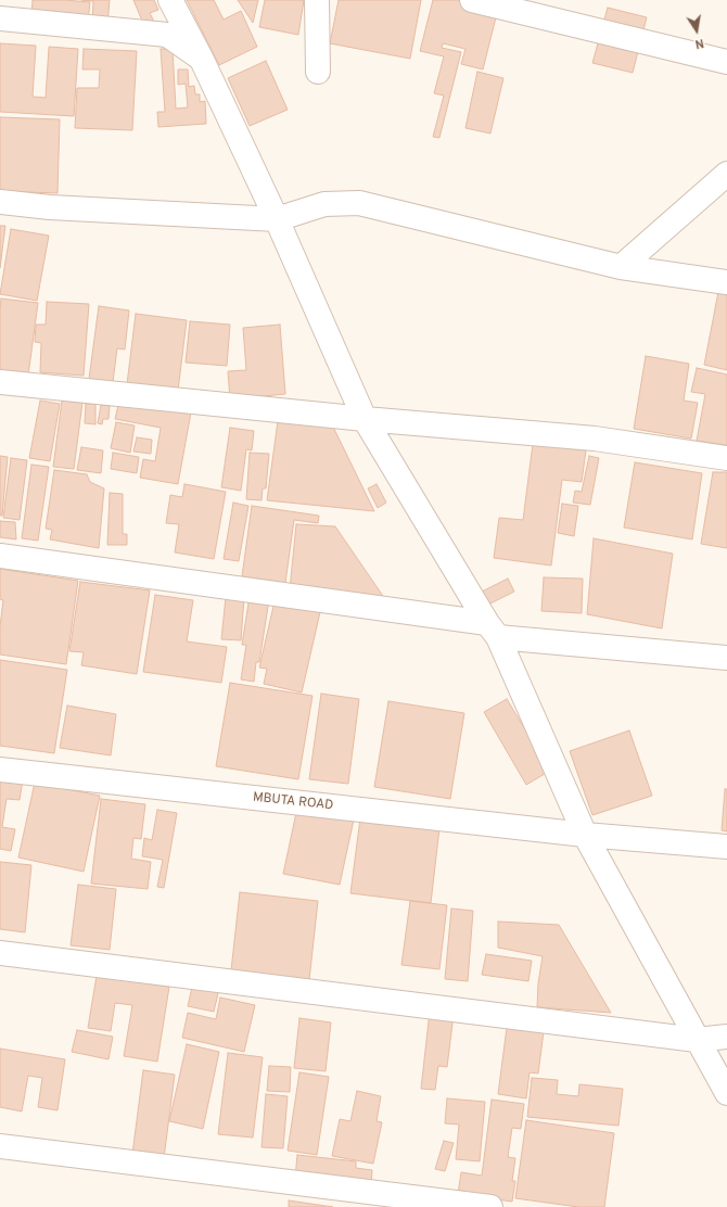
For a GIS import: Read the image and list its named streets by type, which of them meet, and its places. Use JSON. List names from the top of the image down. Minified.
{"streets":{"street":["MBUTA ROAD"]},"north":"bottom"}
